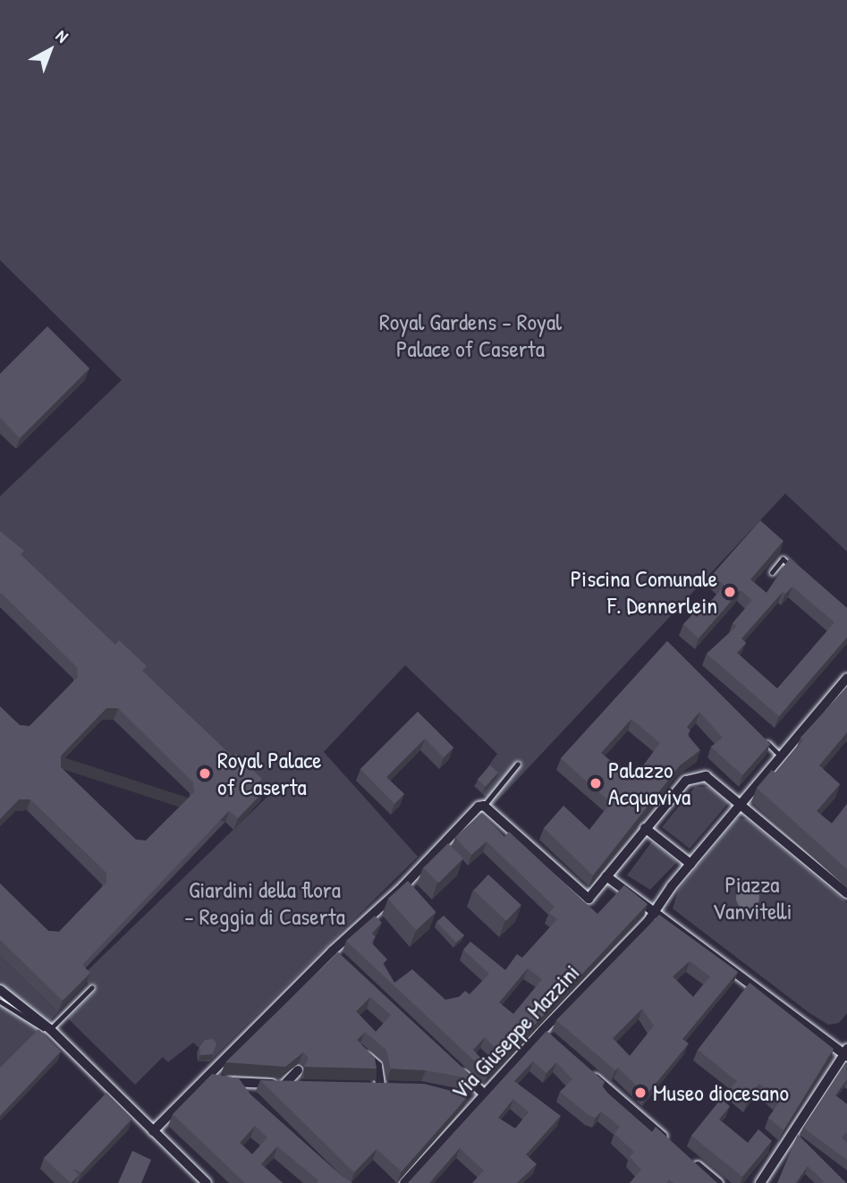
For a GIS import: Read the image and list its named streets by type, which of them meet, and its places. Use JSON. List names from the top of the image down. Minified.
{"streets":{"street":["Via Giuseppe Mazzini"]},"parks":["Royal Gardens - Royal Palace of Caserta","Piazza Vanvitelli","Giardini della flora - Reggia di Caserta"],"places":["Piscina Comunale F. Dennerlein","Royal Palace of Caserta","Palazzo Acquaviva","Museo diocesano"],"north":"top right"}
